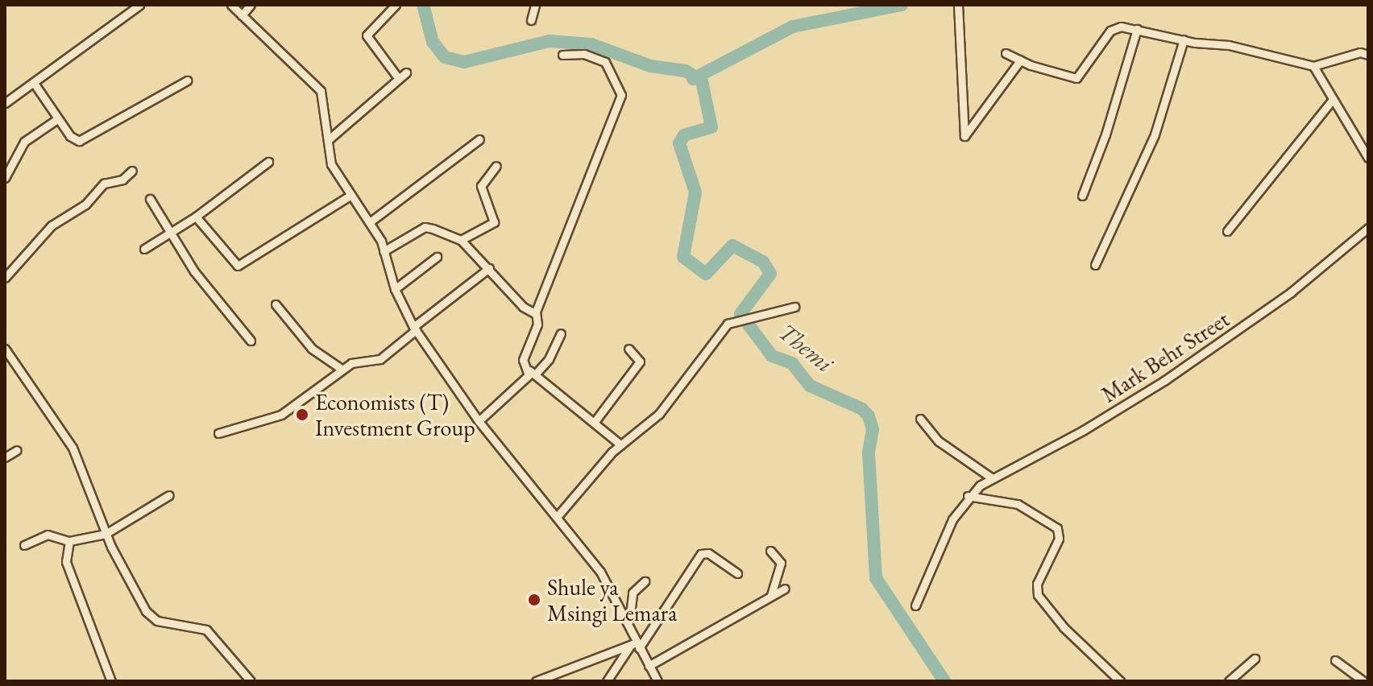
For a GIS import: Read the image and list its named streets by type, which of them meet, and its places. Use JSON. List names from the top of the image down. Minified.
{"streets":{"street":["Mark Behr Street"]},"water":["Themi"],"places":["Economists (T) Investment Group","Shule ya Msingi Lemara"]}
